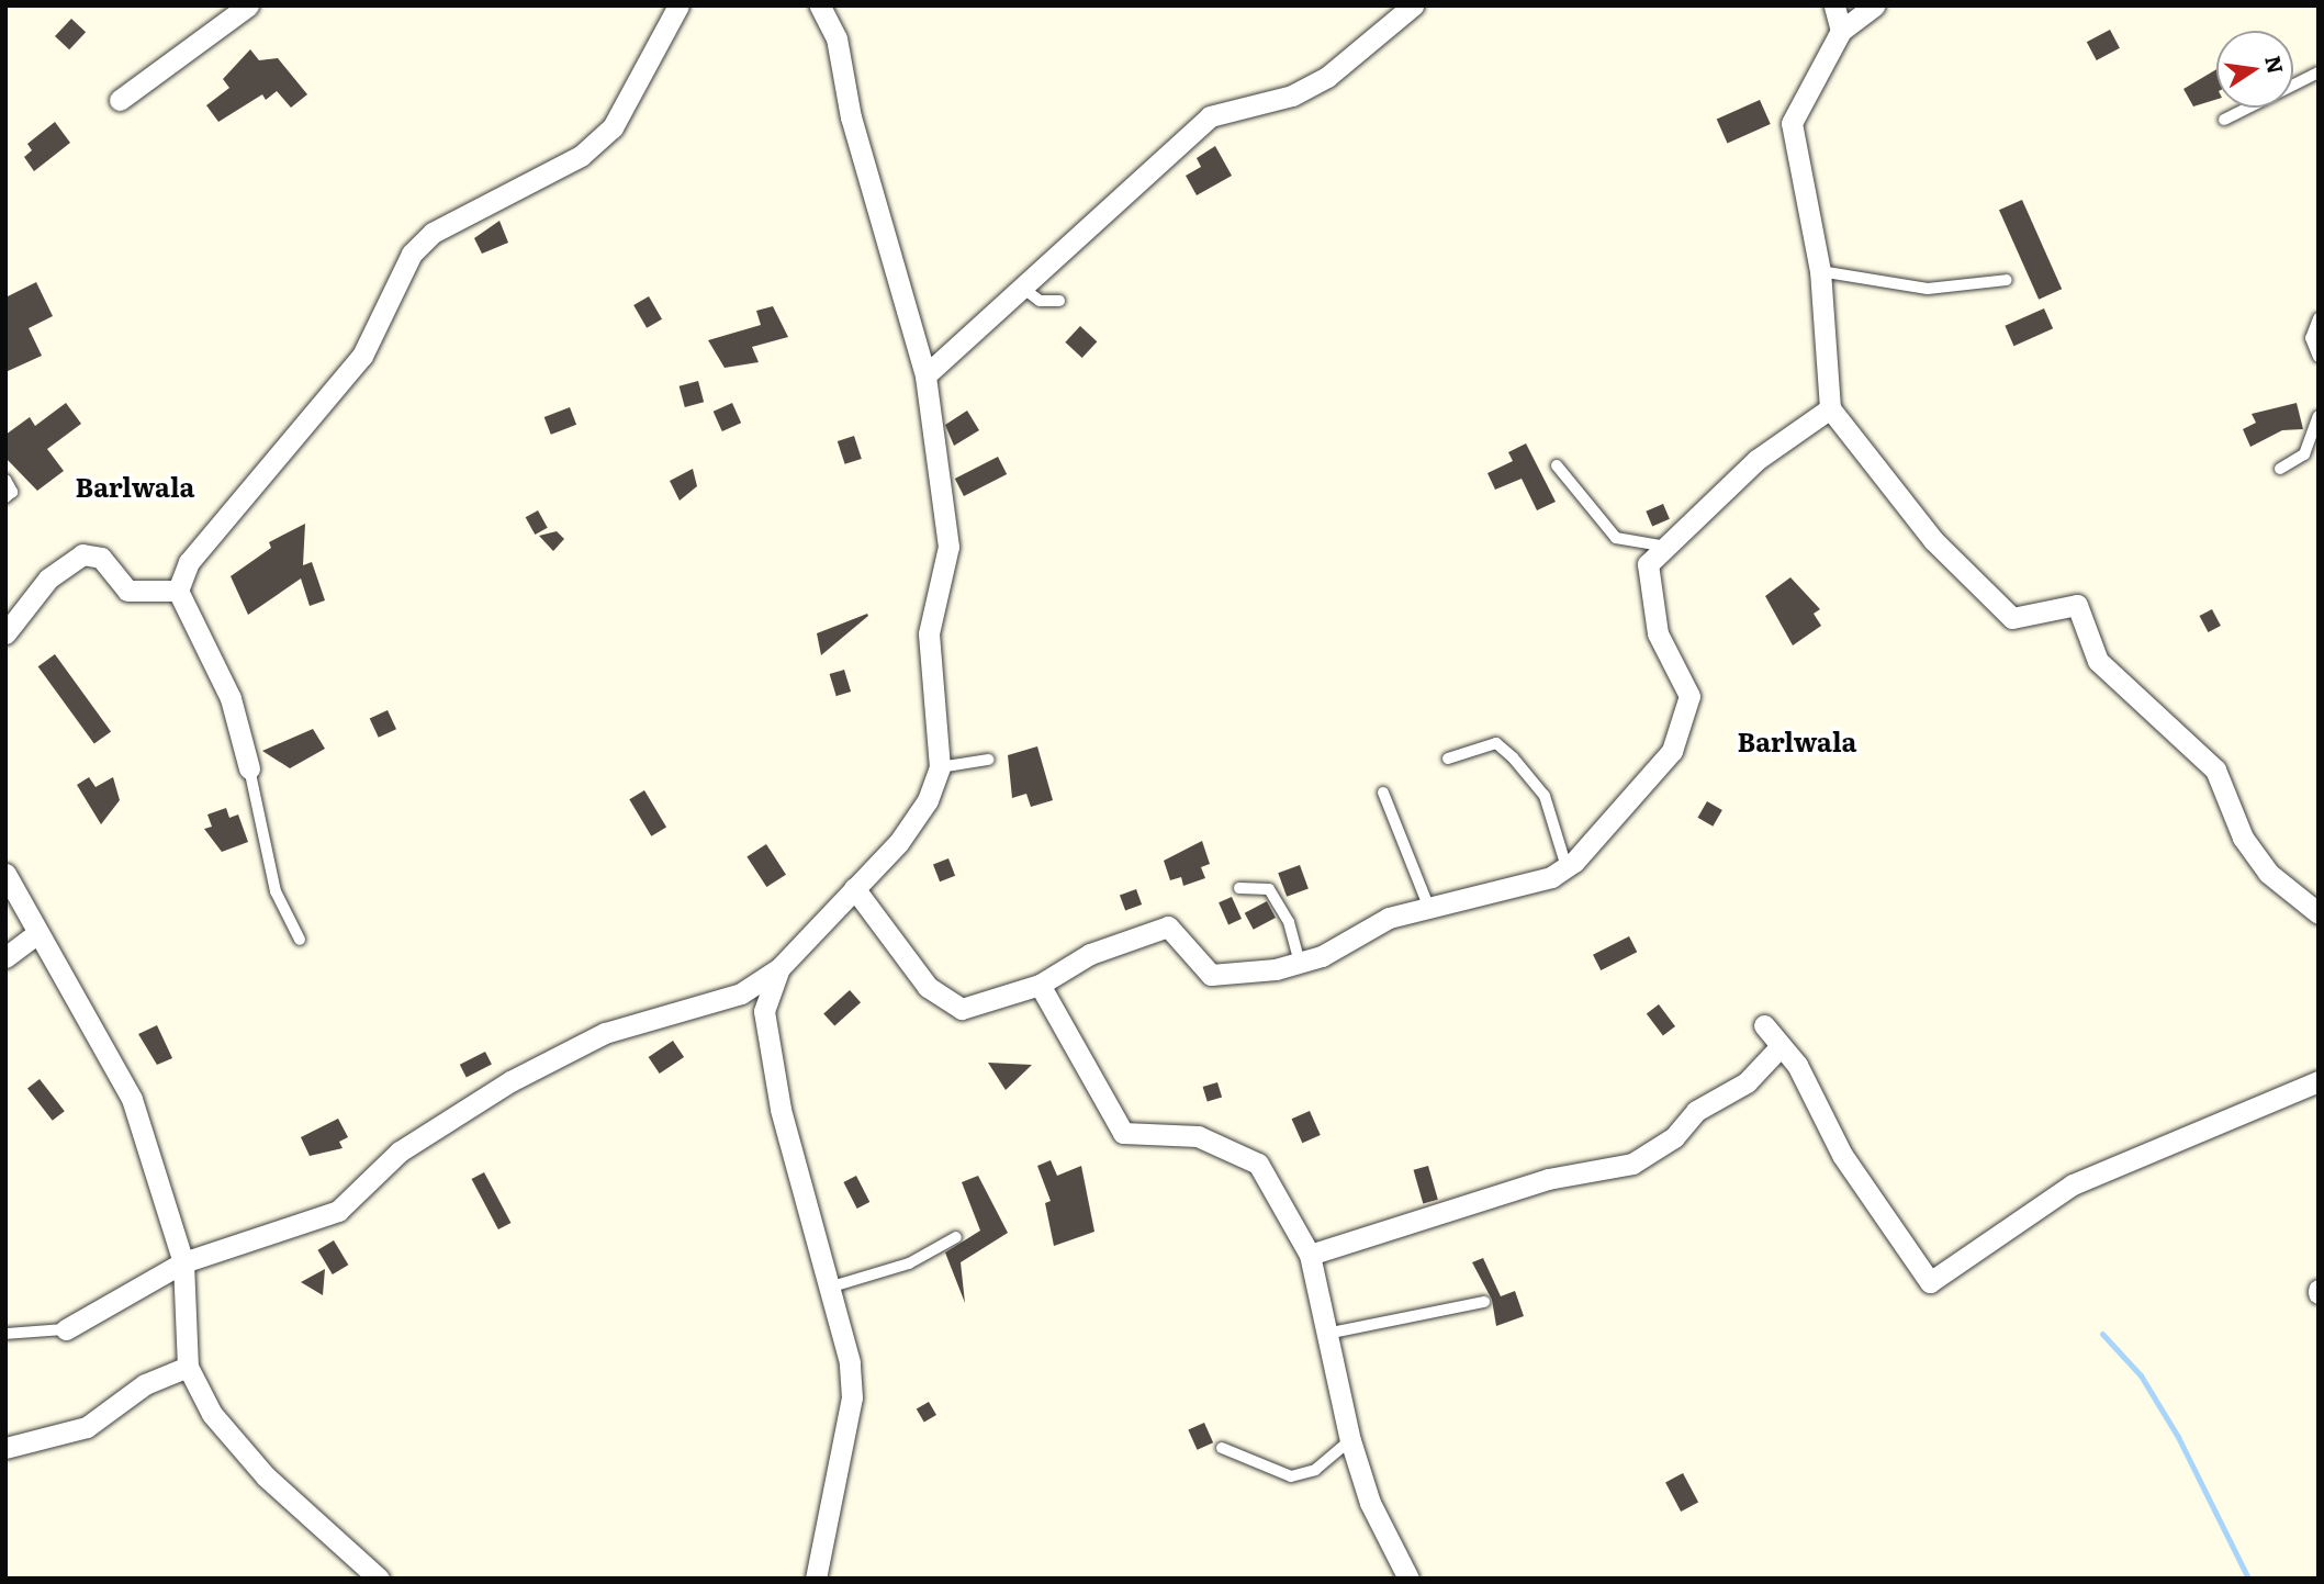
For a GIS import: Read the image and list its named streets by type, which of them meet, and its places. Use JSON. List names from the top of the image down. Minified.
{"districts":["Barlwala","Barlwala"],"north":"right"}
